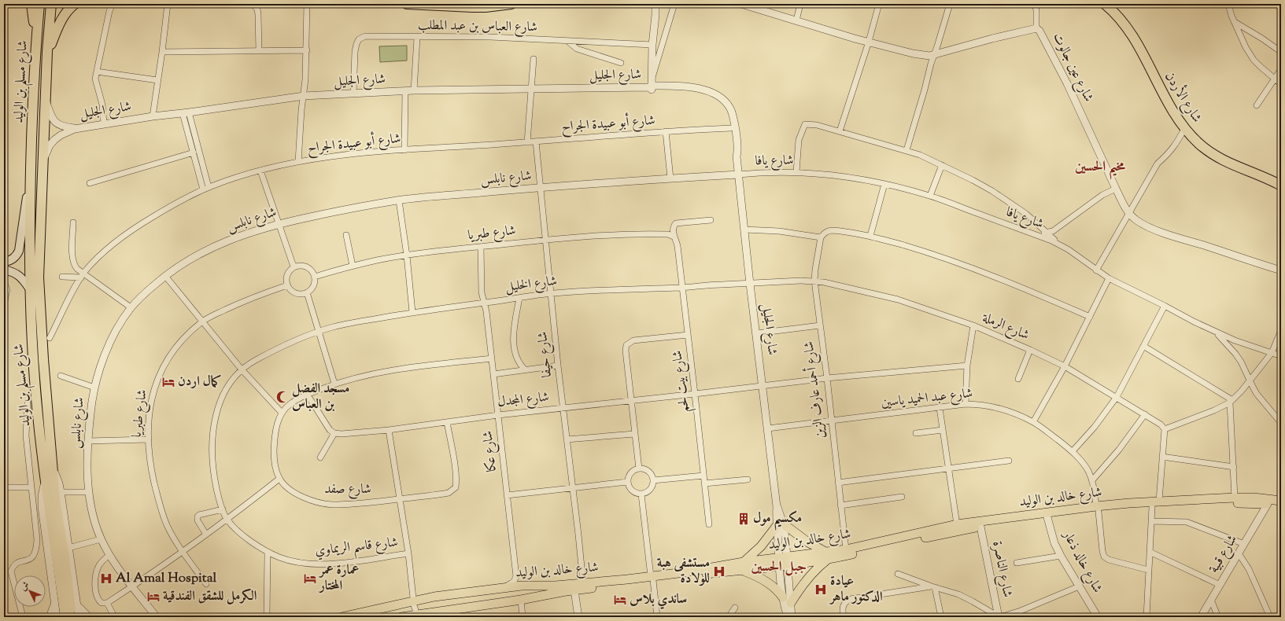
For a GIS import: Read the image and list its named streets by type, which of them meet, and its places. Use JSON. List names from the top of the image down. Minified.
{"streets":{"highway":["شارع مسلم بن الوليد","شارع الأردن"],"main road":["شارع خالد بن الوليد"],"street":["شارع العباس بن عبد المطلب","شارع عين جالوت","شارع الجليل","شارع أبو عبيدة الجراح","شارع يافا","شارع نابلس","شارع طبريا","شارع الخليل","شارع الرملة","شارع حيفا","شارع بيت لحم","شارع أحمد عارف الزين","شارع عبد الحميد ياسين","شارع المجدل","شارع عكا","شارع صفد","شارع قاسم الريماوي","شارع قبية","شارع خالد ذعار","شارع الناصرة"]},"crossings":[["شارع العباس بن عبد المطلب","شارع الجليل"],["شارع الجليل","شارع مسلم بن الوليد"],["شارع الجليل","شارع أبو عبيدة الجراح"],["شارع الجليل","شارع يافا"],["شارع الجليل","شارع نابلس"],["شارع الجليل","شارع الخليل"],["شارع الجليل","شارع الرملة"],["شارع الجليل","شارع عبد الحميد ياسين"],["شارع الجليل","شارع المجدل"],["شارع الجليل","شارع خالد بن الوليد"],["شارع أبو عبيدة الجراح","شارع حيفا"],["شارع يافا","شارع نابلس"],["شارع نابلس","شارع حيفا"],["شارع طبريا","شارع حيفا"],["شارع طبريا","شارع بيت لحم"],["شارع طبريا","شارع عكا"],["شارع الخليل","شارع الرملة"],["شارع الخليل","شارع حيفا"],["شارع الخليل","شارع بيت لحم"],["شارع الخليل","شارع عكا"],["شارع الخليل","شارع قاسم الريماوي"],["شارع الرملة","شارع أحمد عارف الزين"],["شارع حيفا","شارع المجدل"],["شارع حيفا","شارع خالد بن الوليد"],["شارع بيت لحم","شارع المجدل"],["شارع أحمد عارف الزين","شارع عبد الحميد ياسين"],["شارع أحمد عارف الزين","شارع المجدل"],["شارع أحمد عارف الزين","شارع خالد بن الوليد"],["شارع عبد الحميد ياسين","شارع خالد بن الوليد"],["شارع المجدل","شارع عكا"],["شارع المجدل","شارع صفد"],["شارع عكا","شارع خالد بن الوليد"],["شارع خالد بن الوليد","شارع قبية"],["شارع خالد بن الوليد","شارع خالد ذعار"],["شارع خالد بن الوليد","شارع الناصرة"]],"districts":["مخيم الحسين","جبل الحسين"],"places":{"hotel":["كمال اردن","عمارة عمر المختار","الكرمل للشقق الفندقية","ساندي بلاس"],"mosque":["مسجد الفضل بن العباس"],"building":["مكسيم مول"],"hospital":["مستشفى هبة للولادة","Al Amal Hospital","عيادة الدكتور ماهر"]},"north":"top left"}
